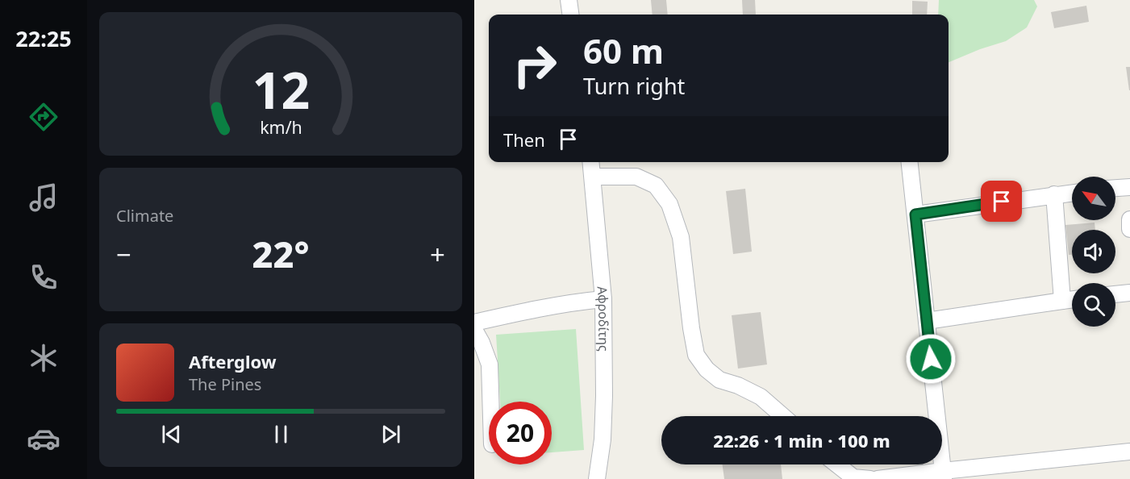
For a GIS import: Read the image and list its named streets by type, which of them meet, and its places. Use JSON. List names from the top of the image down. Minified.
{"streets":{"street":["Αφροδίτης"]},"north":"top left","page":{"tabs":"22:25","turn":["60 m","Turn right"],"then":"Then","tile":"Climate","heat":["−","22°","+"],"song":["Afterglow","The Pines"],"limit":"20","trip":"22:26 · 1 min · 100 m","gauge":["12","km/h"]}}
